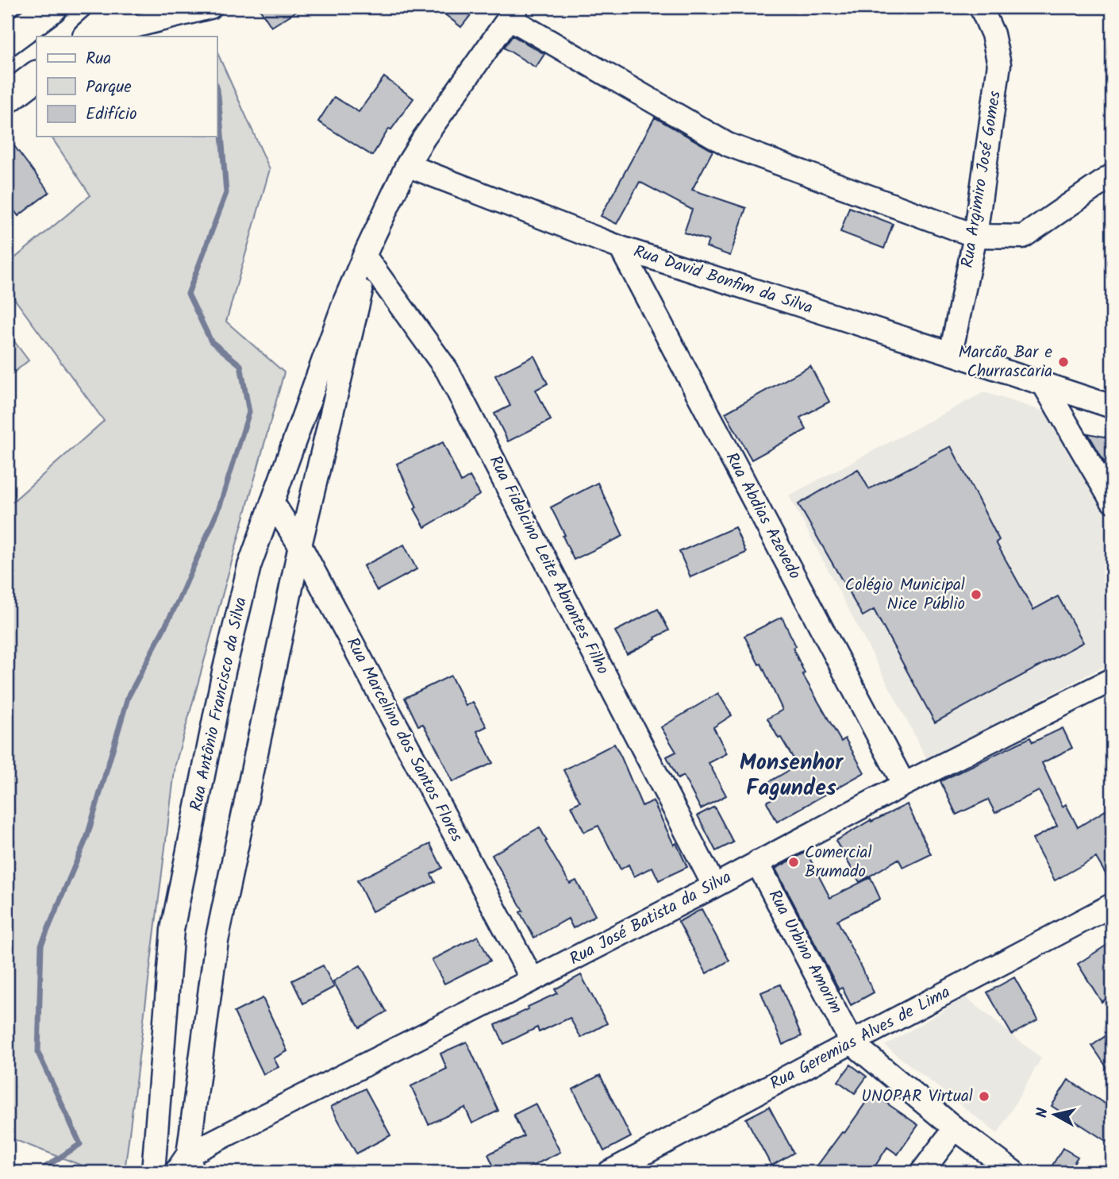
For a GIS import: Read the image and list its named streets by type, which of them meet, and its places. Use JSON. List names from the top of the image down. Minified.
{"streets":{"street":["Rua Argimiro José Gomes","Rua David Bonfim da Silva","Rua Abdias Azevedo","Rua Fidelcino Leite Abrantes Filho","Rua Antônio Francisco da Silva","Rua Marcelino dos Santos Flores","Rua José Batista da Silva","Rua Urbino Amorim","Rua Geremias Alves de Lima"]},"crossings":[["Rua Argimiro José Gomes","Rua David Bonfim da Silva"],["Rua David Bonfim da Silva","Rua Abdias Azevedo"],["Rua David Bonfim da Silva","Rua Antônio Francisco da Silva"],["Rua Abdias Azevedo","Rua José Batista da Silva"],["Rua Fidelcino Leite Abrantes Filho","Rua Antônio Francisco da Silva"],["Rua Fidelcino Leite Abrantes Filho","Rua José Batista da Silva"],["Rua Antônio Francisco da Silva","Rua Marcelino dos Santos Flores"],["Rua Antônio Francisco da Silva","Rua José Batista da Silva"],["Rua Marcelino dos Santos Flores","Rua José Batista da Silva"],["Rua José Batista da Silva","Rua Urbino Amorim"],["Rua Urbino Amorim","Rua Geremias Alves de Lima"]],"districts":["Monsenhor Fagundes"],"places":["Marcão Bar e Churrascaria","Colégio Municipal Nice Públio","Comercial Brumado","UNOPAR Virtual"],"legend":["Rua","Parque","Edifício"],"north":"left"}
